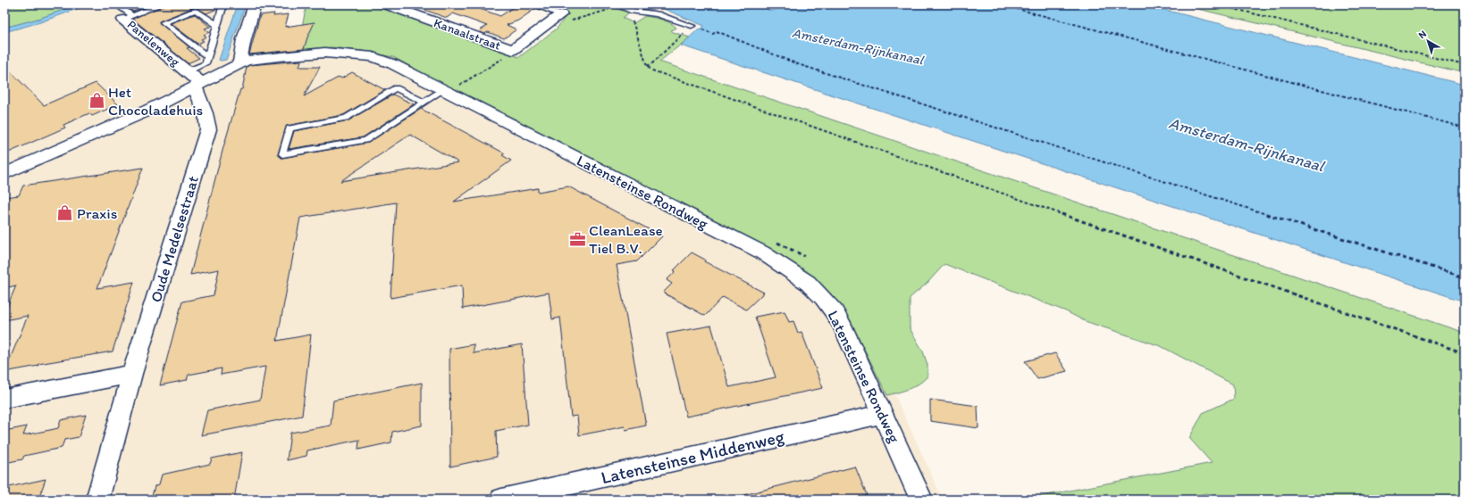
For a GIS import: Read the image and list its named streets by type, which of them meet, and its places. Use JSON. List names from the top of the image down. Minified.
{"streets":{"street":["Kanaalstraat","Panelenweg","Latensteinse Rondweg","Oude Medelsestraat","Latensteinse Middenweg"]},"crossings":[["Panelenweg","Oude Medelsestraat"],["Latensteinse Rondweg","Latensteinse Middenweg"]],"water":["Amsterdam-Rijnkanaal"],"places":{"shop":["Het Chocoladehuis","Praxis"],"office":["CleanLease Tiel B.V."]},"north":"top left"}
